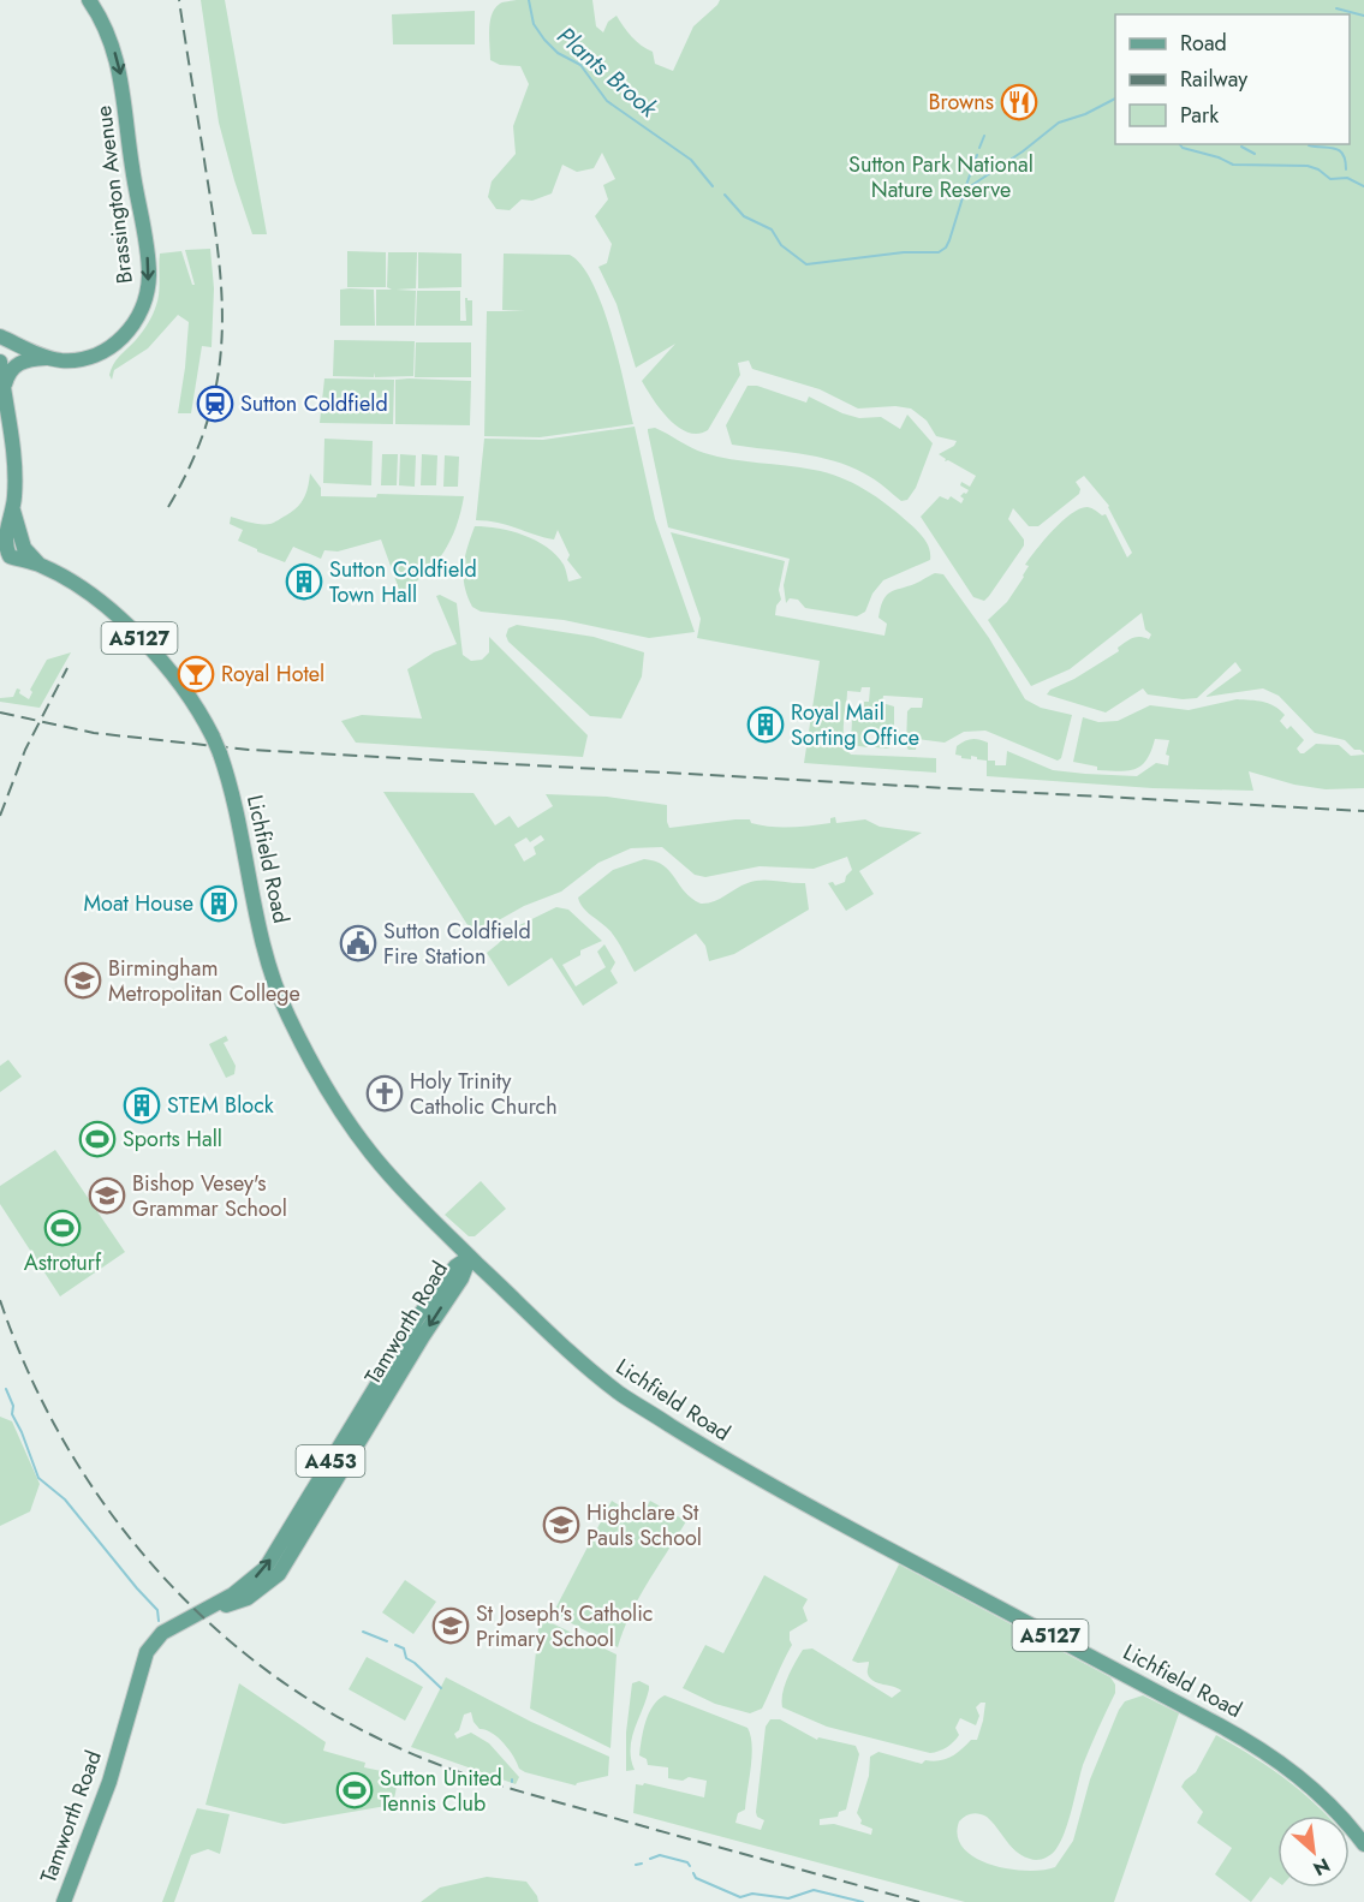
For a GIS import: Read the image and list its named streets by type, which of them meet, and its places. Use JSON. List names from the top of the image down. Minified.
{"streets":{"main road":["Brassington Avenue","A5127","Lichfield Road","Tamworth Road","A453"]},"crossings":[["A5127","Lichfield Road"],["Lichfield Road","Tamworth Road"]],"one_way":["Brassington Avenue"],"water":["Plants Brook"],"parks":["Sutton Park National Nature Reserve"],"places":{"restaurant":["Browns"],"station":["Sutton Coldfield"],"building":["Sutton Coldfield Town Hall","Royal Mail Sorting Office","Moat House","STEM Block"],"bar":["Royal Hotel"],"public building":["Sutton Coldfield Fire Station"],"school or university":["Birmingham Metropolitan College","Bishop Vesey's Grammar School","Highclare St Pauls School","St Joseph's Catholic Primary School"],"church":["Holy Trinity Catholic Church"],"sports":["Sports Hall","Astroturf","Sutton United Tennis Club"]},"legend":["Road","Railway","Park"],"north":"bottom right"}
